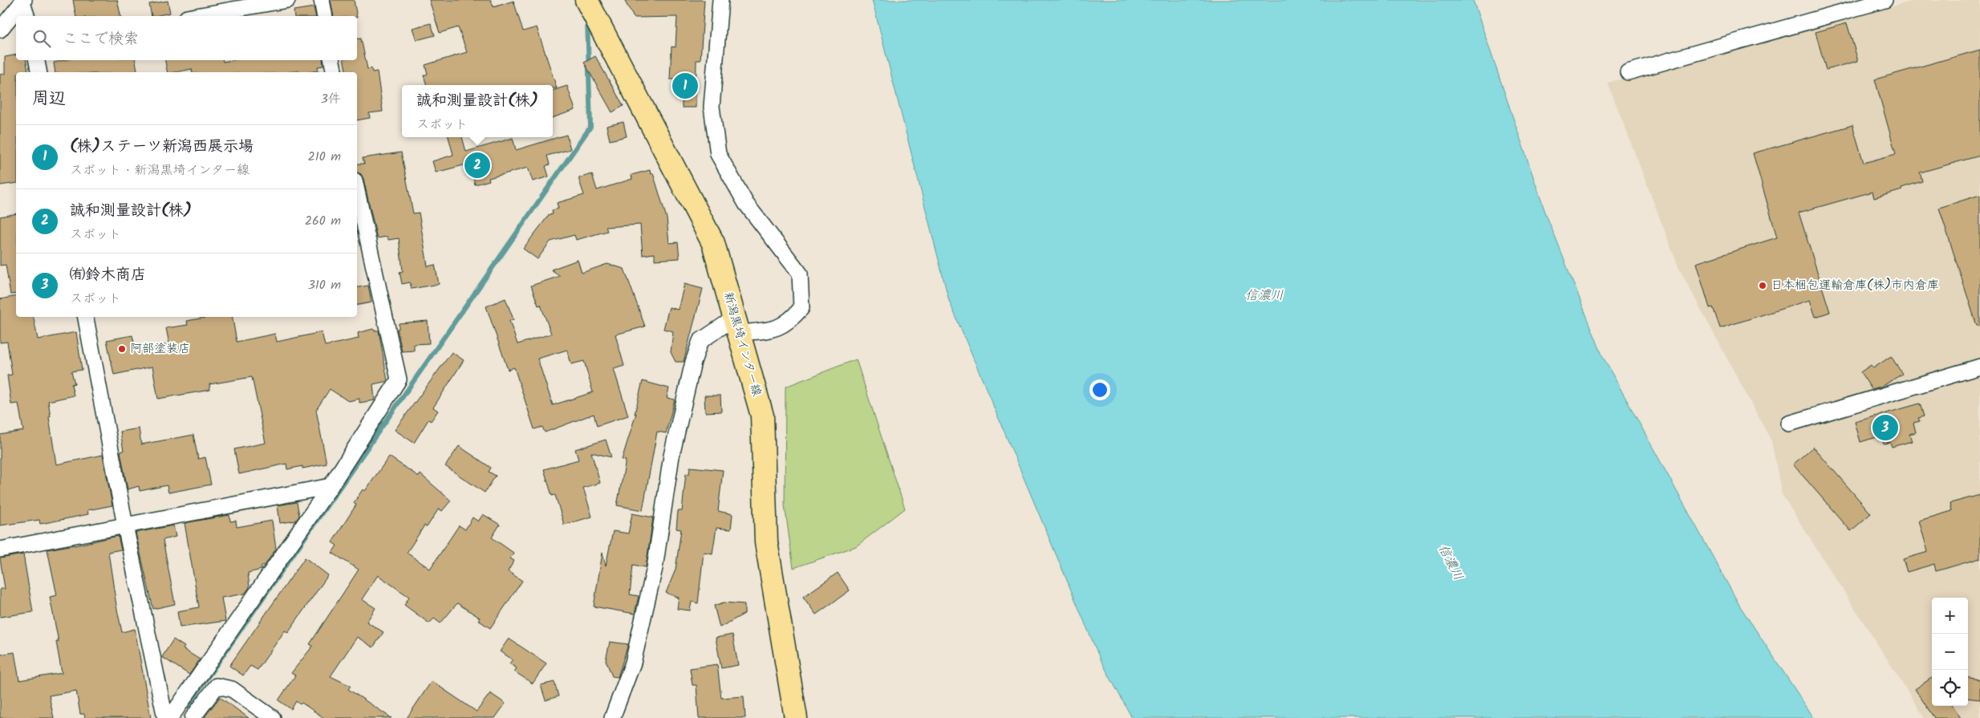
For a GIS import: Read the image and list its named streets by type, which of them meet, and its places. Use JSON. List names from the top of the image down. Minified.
{"streets":{"main road":["新潟黒埼インター線"]},"water":["信濃川"],"places":["日本梱包運輸倉庫(株)市内倉庫","阿部塗装店"],"page":{"search":"ここで検索","pins":["1","2","3"],"heading":["周辺","3件"],"popup":["誠和測量設計(株)","スポット"],"list":[{"mark":"1","name":"(株)ステーツ新潟西展示場","note":"スポット · 新潟黒埼インター線","value":"210 m"},{"mark":"2","name":"誠和測量設計(株)","note":"スポット","value":"260 m"},{"mark":"3","name":"㈲鈴木商店","note":"スポット","value":"310 m"}],"map_buttons":["+","−"]}}
